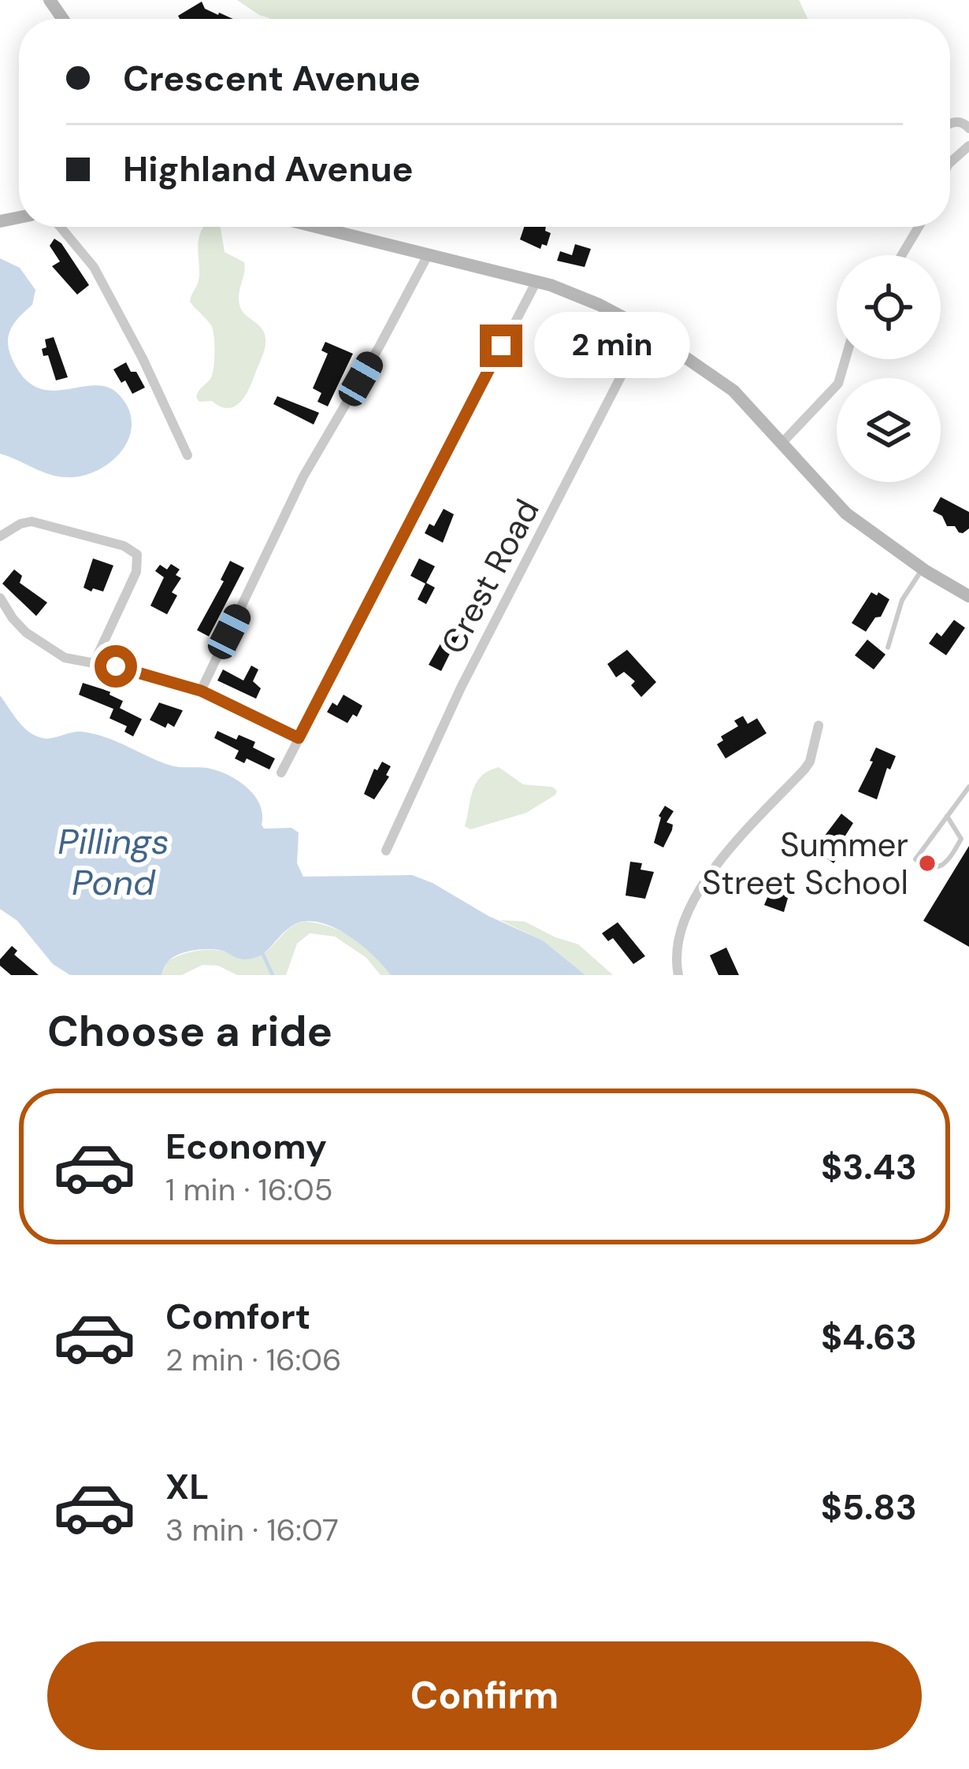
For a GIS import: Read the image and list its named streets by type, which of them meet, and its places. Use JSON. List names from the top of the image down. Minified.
{"streets":{"street":["Crest Road"]},"water":["Pillings Pond"],"places":["Summer Street School"],"page":{"banner":["Crescent Avenue","Highland Avenue"],"bubble":"2 min","heading":"Choose a ride","list":[{"name":"Economy","note":"1 min · 16:05","value":"$3.43"},{"name":"Comfort","note":"2 min · 16:06","value":"$4.63"},{"name":"XL","note":"3 min · 16:07","value":"$5.83"}],"buttons":"Confirm"}}
